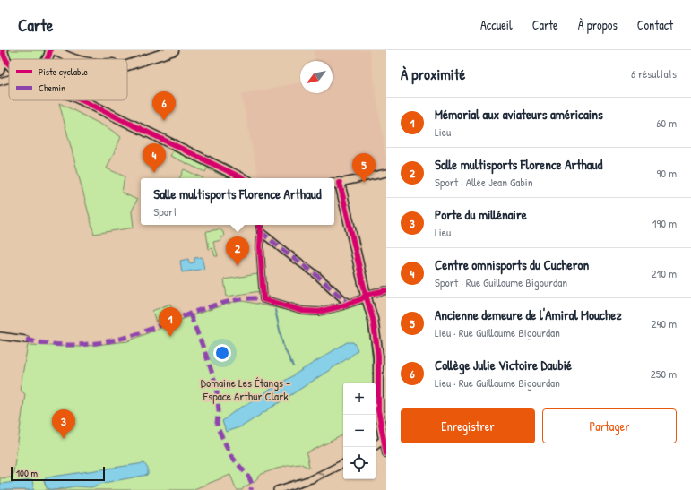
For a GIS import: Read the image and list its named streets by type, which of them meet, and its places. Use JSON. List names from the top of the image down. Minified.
{"parks":["Domaine Les Étangs - Espace Arthur Clark"],"legend":["Piste cyclable","Chemin"],"scale_bar":"100 m","north":"bottom left","page":{"header":"Carte","nav":["Accueil","Carte","À propos","Contact"],"heading":["À proximité","6 résultats"],"pins":["6","4","5","2","1","3"],"list":[{"mark":"1","name":"Mémorial aux aviateurs américains","note":"Lieu","value":"60 m"},{"mark":"2","name":"Salle multisports Florence Arthaud","note":"Sport · Allée Jean Gabin","value":"90 m"},{"mark":"3","name":"Porte du millénaire","note":"Lieu","value":"190 m"},{"mark":"4","name":"Centre omnisports du Cucheron","note":"Sport · Rue Guillaume Bigourdan","value":"210 m"},{"mark":"5","name":"Ancienne demeure de l'Amiral Mouchez","note":"Lieu · Rue Guillaume Bigourdan","value":"240 m"},{"mark":"6","name":"Collège Julie Victoire Daubié","note":"Lieu · Rue Guillaume Bigourdan","value":"250 m"}],"popup":["Salle multisports Florence Arthaud","Sport"],"map_buttons":["+","−"],"buttons":["Enregistrer","Partager"],"scale":"100 m"}}
